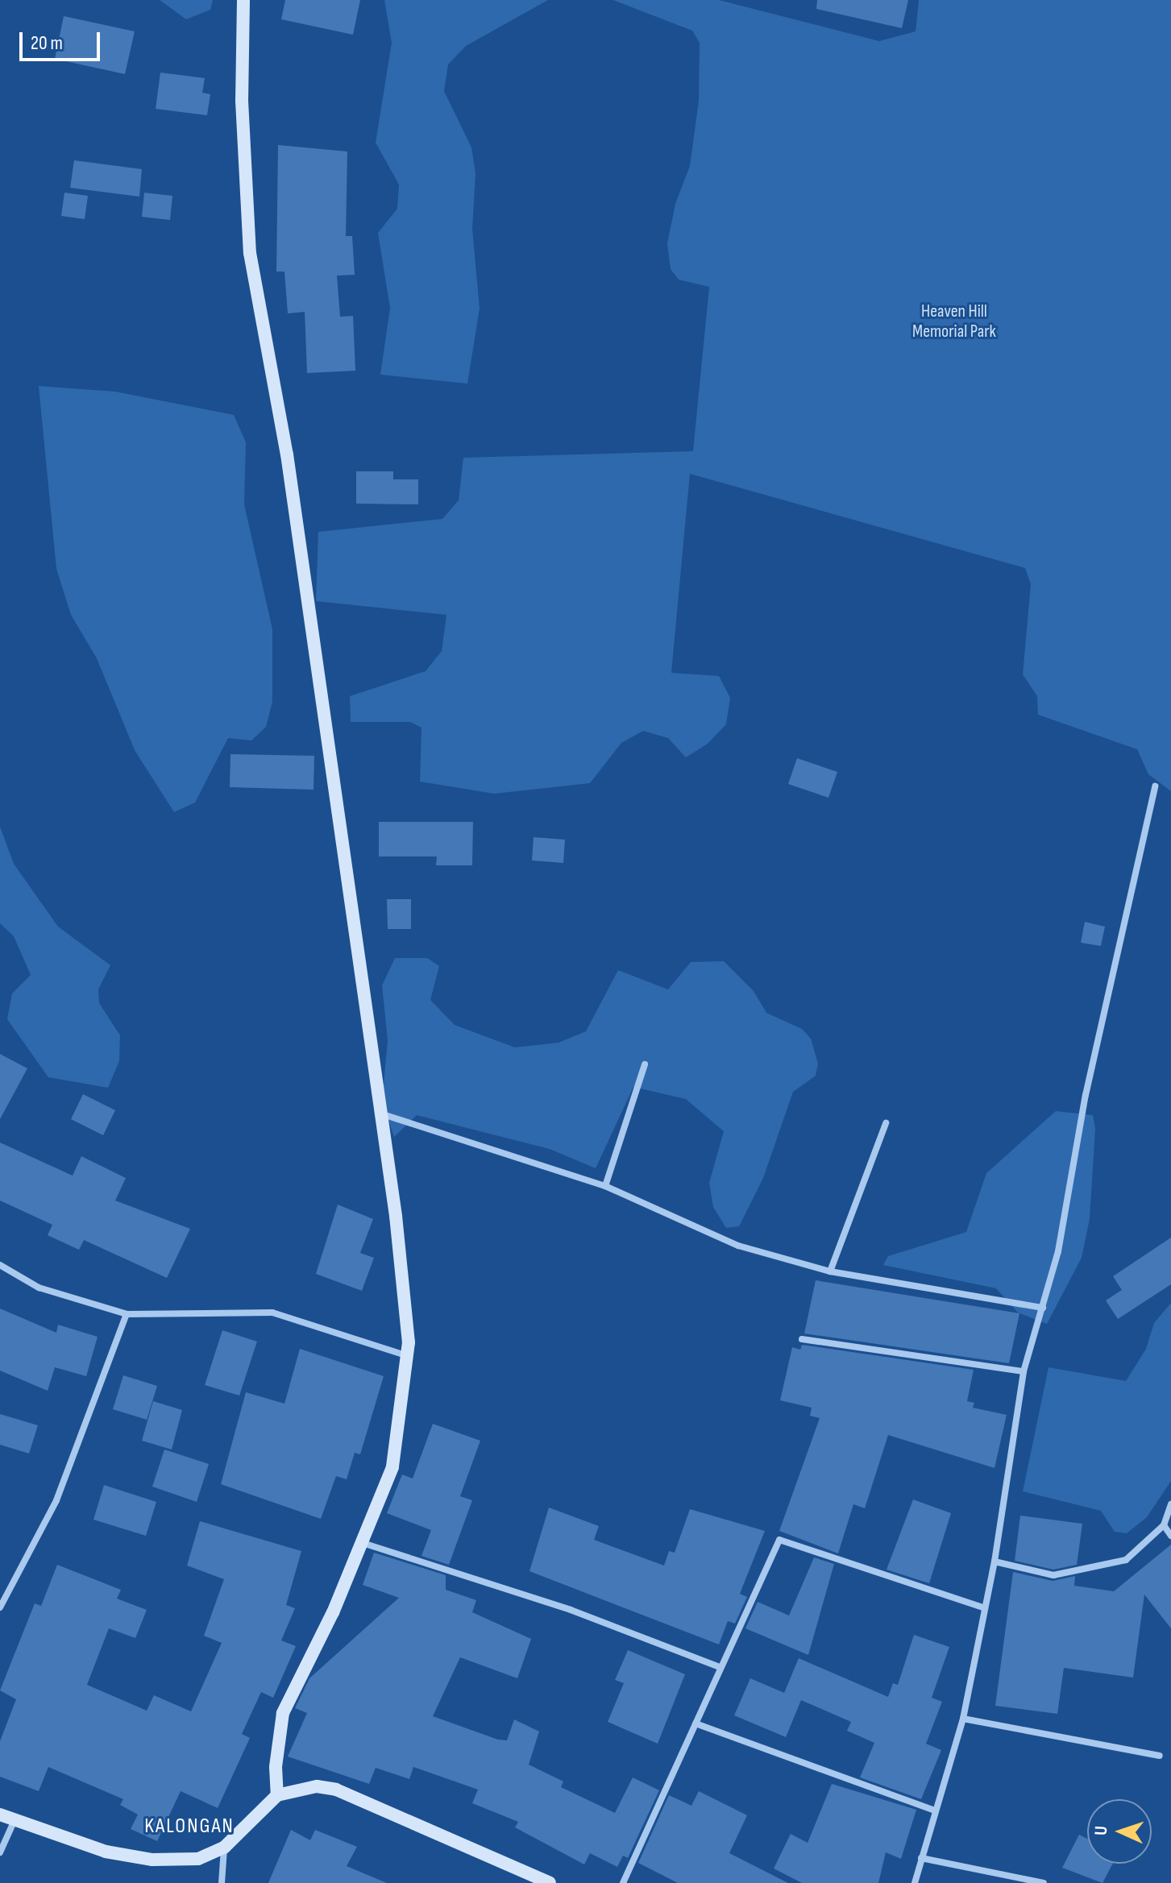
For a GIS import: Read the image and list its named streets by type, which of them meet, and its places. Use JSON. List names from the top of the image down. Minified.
{"districts":["KALONGAN"],"parks":["Heaven Hill Memorial Park"],"scale_bar":"20 m","north":"left"}
